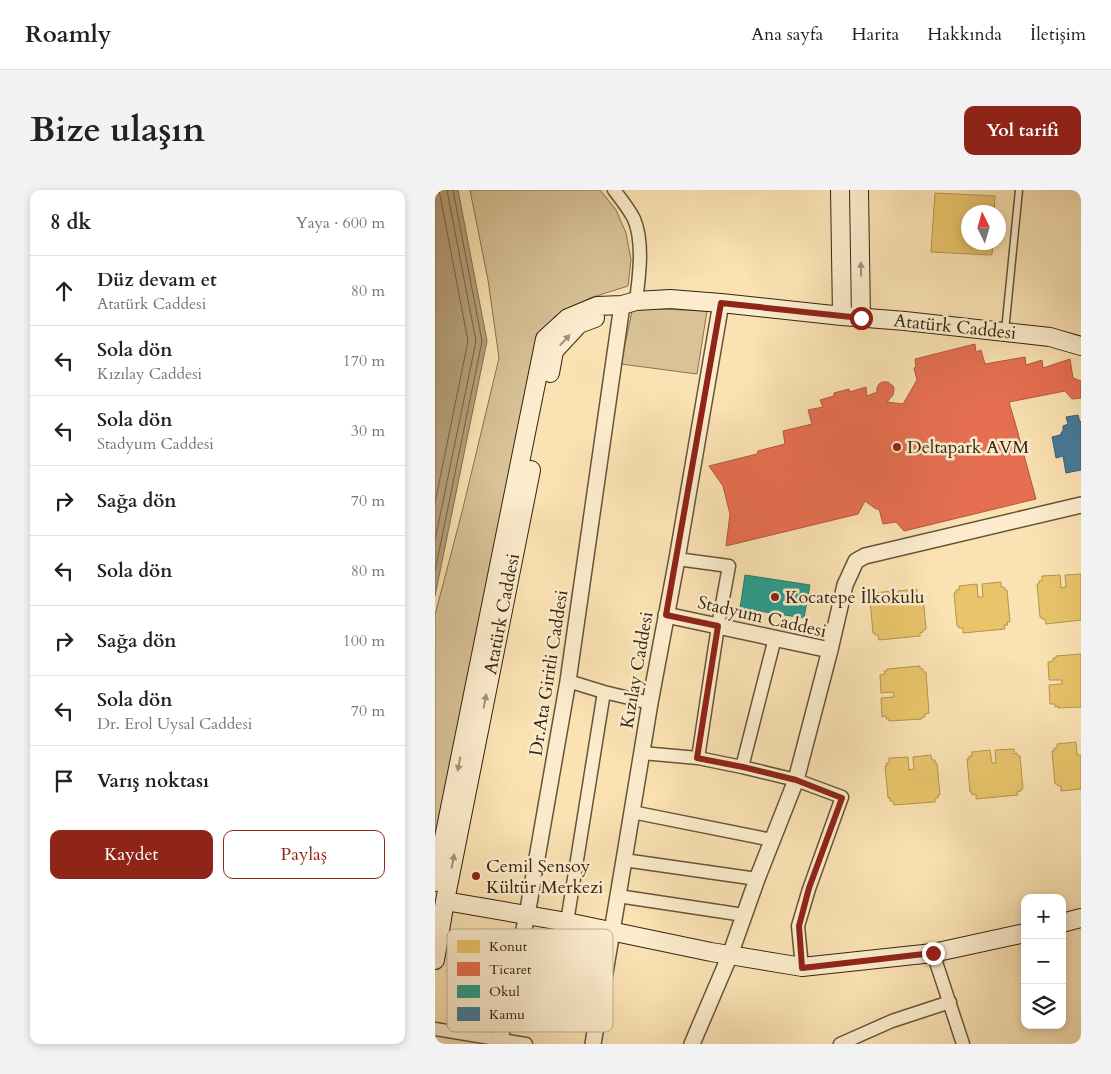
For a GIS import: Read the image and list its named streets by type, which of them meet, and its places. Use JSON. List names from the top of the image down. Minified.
{"streets":{"main road":["Atatürk Caddesi"],"street":["Stadyum Caddesi","Kızılay Caddesi","Dr.Ata Giritli Caddesi"]},"crossings":[["Atatürk Caddesi","Kızılay Caddesi"],["Atatürk Caddesi","Dr.Ata Giritli Caddesi"],["Stadyum Caddesi","Kızılay Caddesi"]],"places":["Deltapark AVM","Kocatepe İlkokulu","Cemil Şensoy Kültür Merkezi"],"legend":["Konut","Ticaret","Okul","Kamu"],"north":"top","page":{"header":"Roamly","nav":["Ana sayfa","Harita","Hakkında","İletişim"],"title":"Bize ulaşın","buttons":["Yol tarifi",["Kaydet","Paylaş"]],"heading":["8 dk","Yaya · 600 m"],"list":[["Düz devam et","Atatürk Caddesi","80 m"],["Sola dön","Kızılay Caddesi","170 m"],["Sola dön","Stadyum Caddesi","30 m"],["Sağa dön","70 m"],["Sola dön","80 m"],["Sağa dön","100 m"],["Sola dön","Dr. Erol Uysal Caddesi","70 m"],"Varış noktası"],"map_buttons":["+","−"]}}
